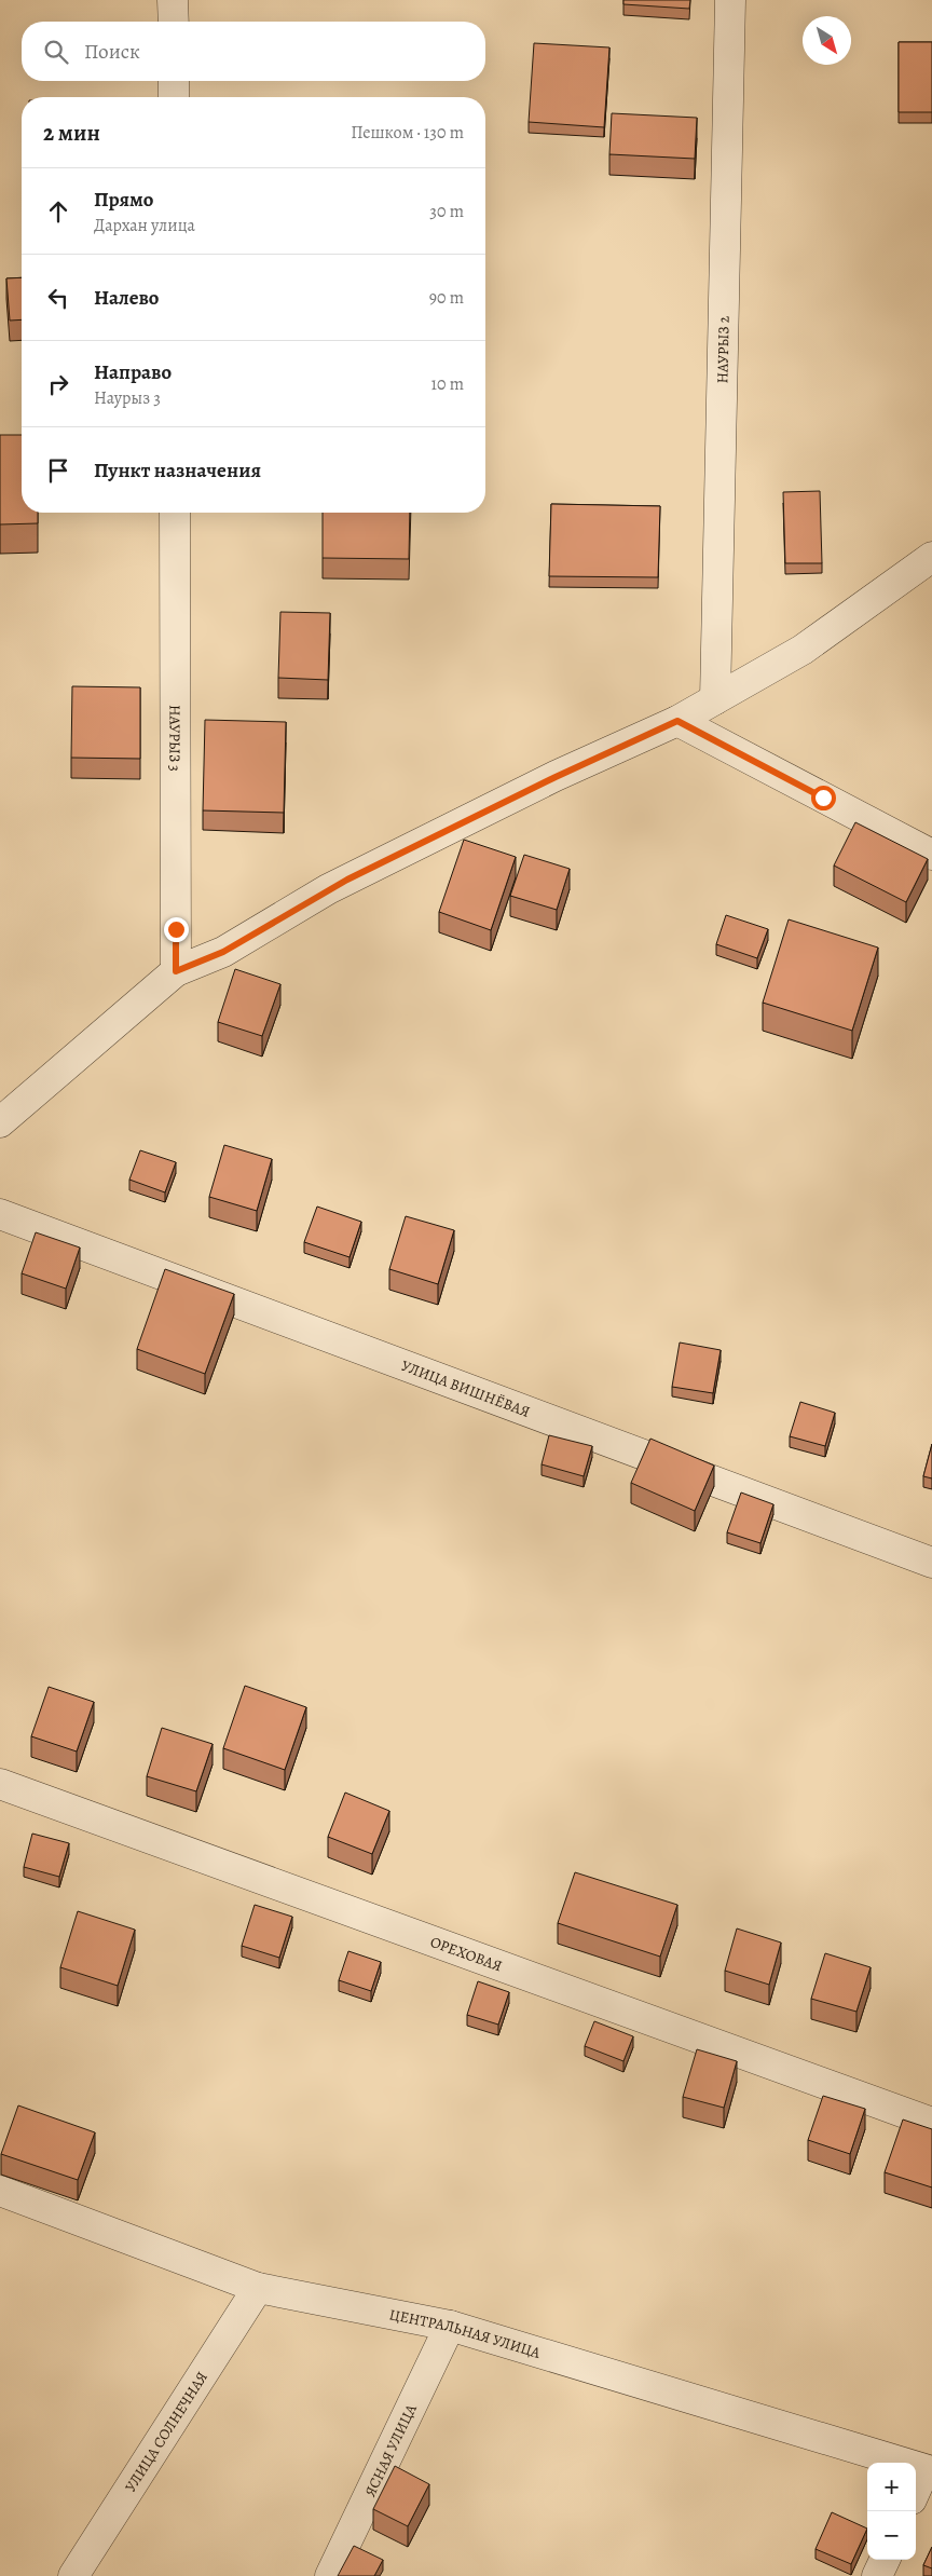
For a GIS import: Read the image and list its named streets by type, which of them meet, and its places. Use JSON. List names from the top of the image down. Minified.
{"streets":{"street":["НАУРЫЗ 2","НАУРЫЗ 3","УЛИЦА ВИШНЁВАЯ","ОРЕХОВАЯ","ЦЕНТРАЛЬНАЯ УЛИЦА","УЛИЦА СОЛНЕЧНАЯ","ЯСНАЯ УЛИЦА"]},"crossings":[["ЦЕНТРАЛЬНАЯ УЛИЦА","УЛИЦА СОЛНЕЧНАЯ"],["ЦЕНТРАЛЬНАЯ УЛИЦА","ЯСНАЯ УЛИЦА"]],"north":"bottom right","page":{"search":"Поиск","heading":["2 мин","Пешком · 130 m"],"list":[["Прямо","Дархан улица","30 m"],["Налево","90 m"],["Направо","Наурыз 3","10 m"],"Пункт назначения"],"map_buttons":["+","−"]}}
